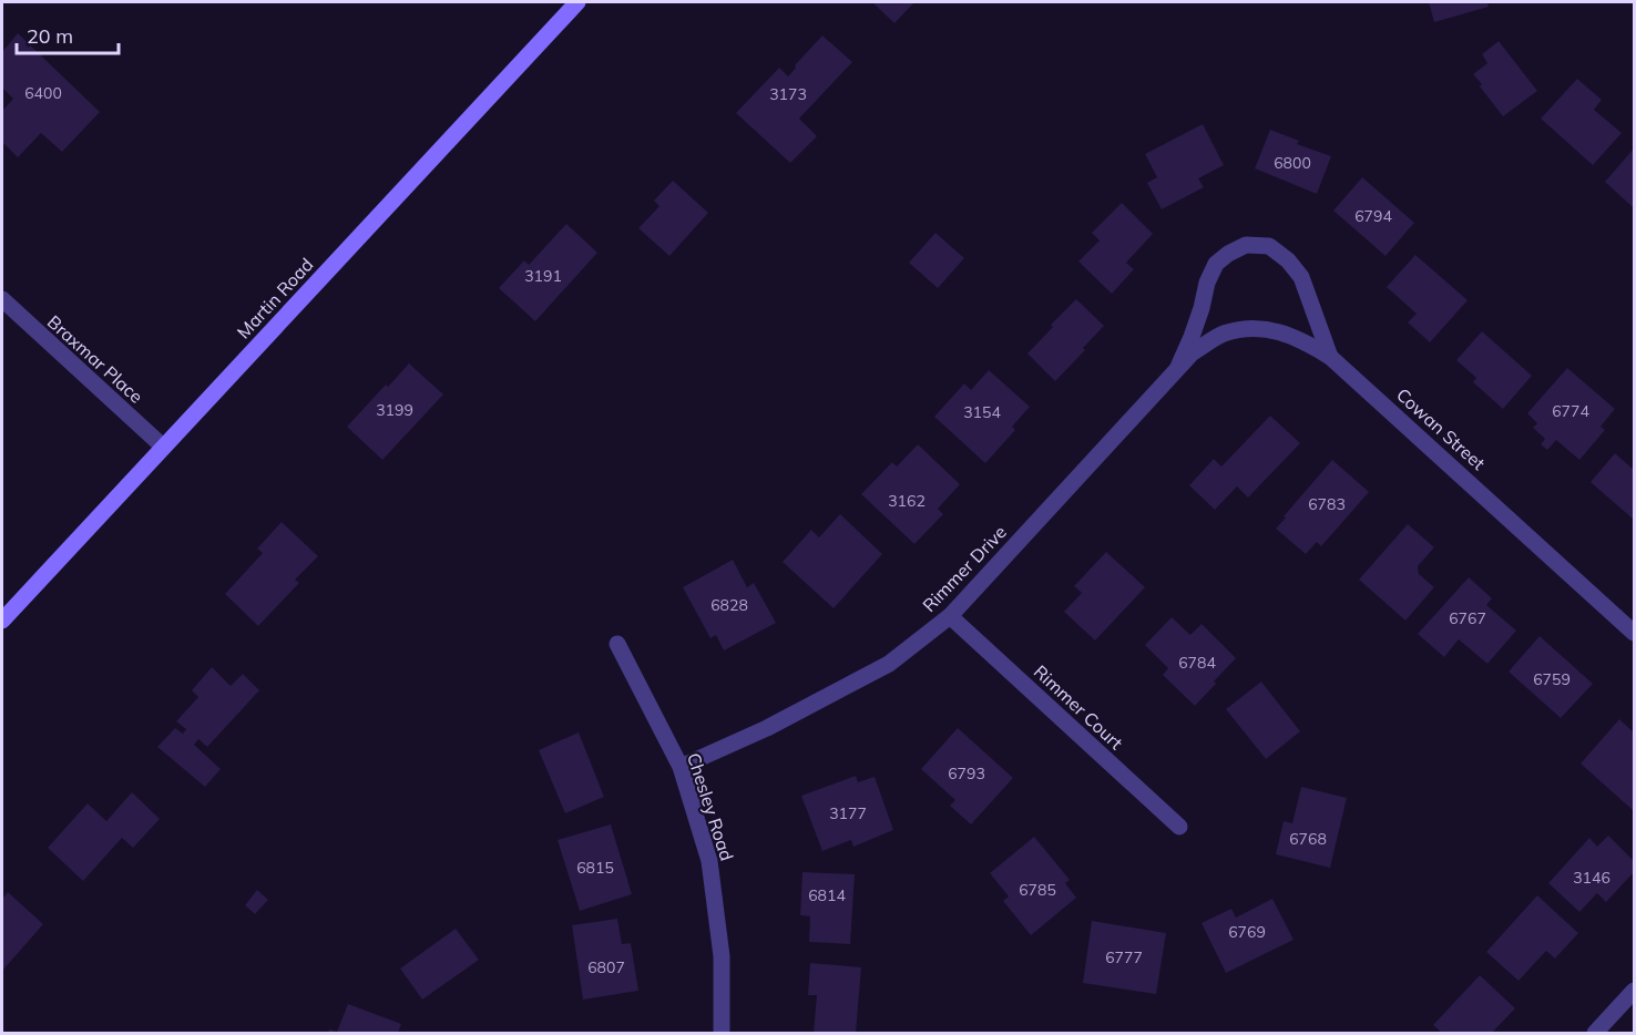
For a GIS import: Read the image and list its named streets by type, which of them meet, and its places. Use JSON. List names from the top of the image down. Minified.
{"streets":{"street":["Martin Road","Braxmar Place","Cowan Street","Rimmer Drive","Rimmer Court","Chesley Road"]},"crossings":[["Martin Road","Braxmar Place"],["Cowan Street","Rimmer Drive"],["Rimmer Drive","Rimmer Court"],["Rimmer Drive","Chesley Road"]],"house_numbers":["6400","3173","6800","6794","3191","3199","6774","3154","3162","6783","6828","6767","6784","6759","6793","3177","6768","6815","3146","6785","6814","6769","6777","6807"],"scale_bar":"20 m"}
